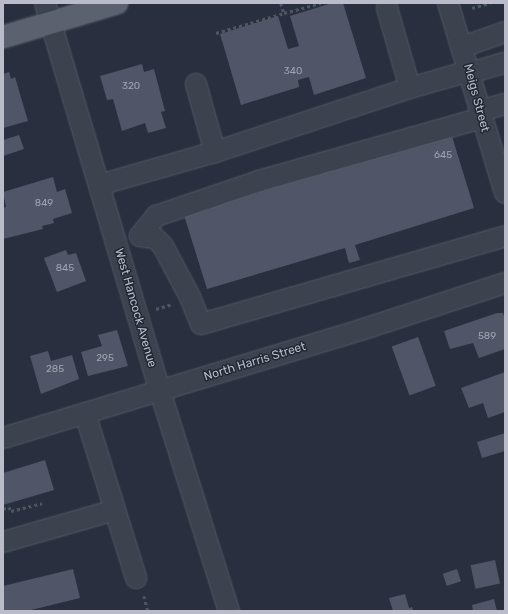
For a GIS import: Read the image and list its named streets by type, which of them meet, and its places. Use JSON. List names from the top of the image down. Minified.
{"streets":{"street":["Meigs Street","West Hancock Avenue","North Harris Street"]},"crossings":[["West Hancock Avenue","North Harris Street"]],"house_numbers":["340","320","645","849","845","589","295","285"]}
